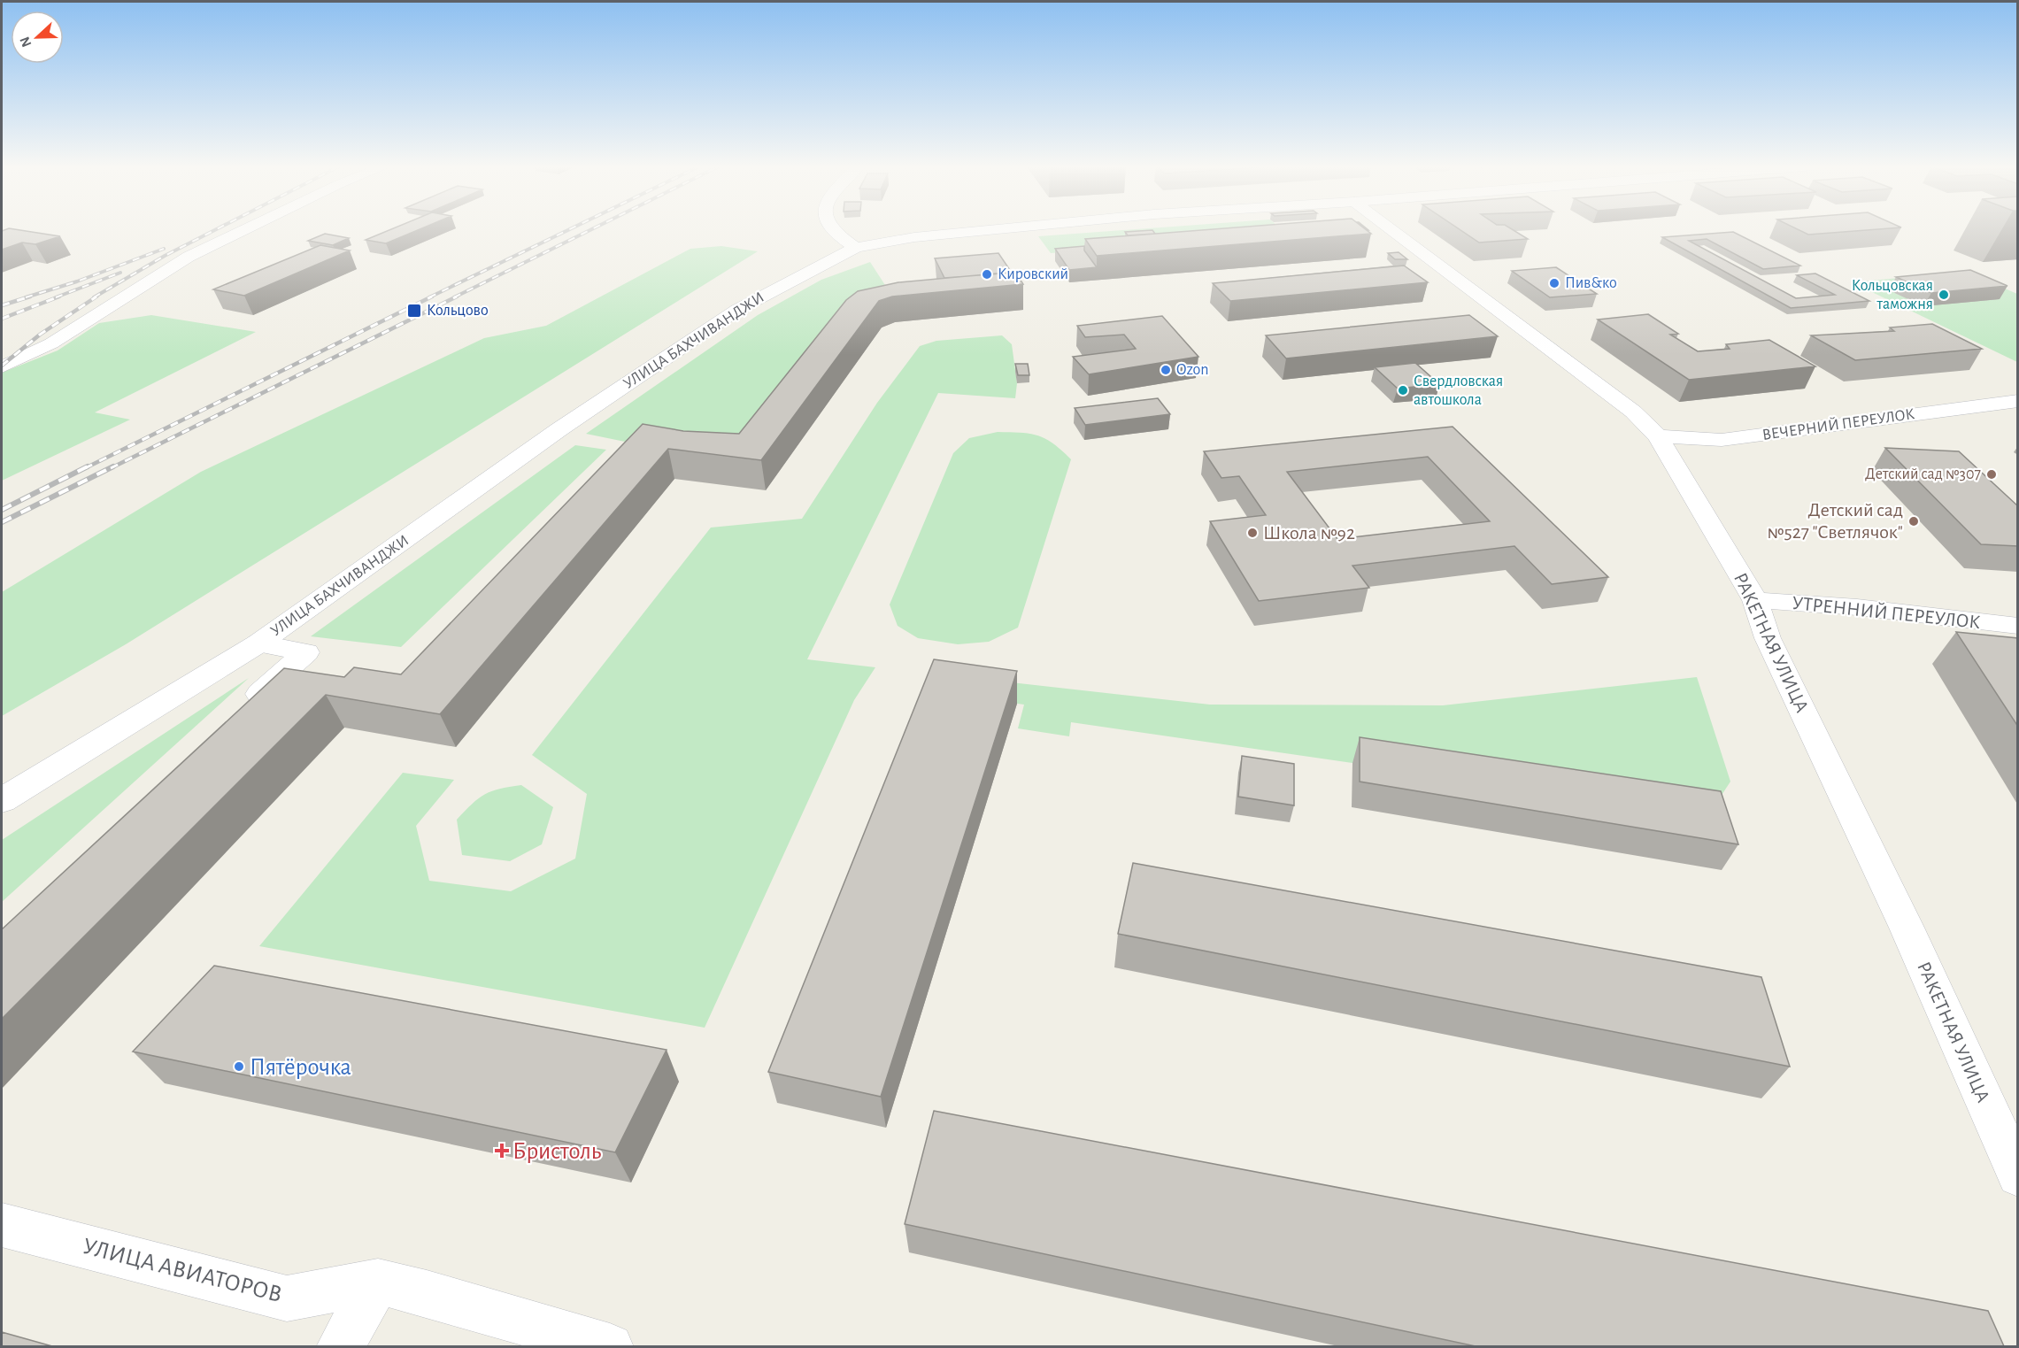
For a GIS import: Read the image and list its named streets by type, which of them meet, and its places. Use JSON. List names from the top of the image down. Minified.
{"streets":{"main road":["УЛИЦА БАХЧИВАНДЖИ"],"street":["ВЕЧЕРНИЙ ПЕРЕУЛОК","УТРЕННИЙ ПЕРЕУЛОК","РАКЕТНАЯ УЛИЦА","УЛИЦА АВИАТОРОВ"]},"crossings":[["ВЕЧЕРНИЙ ПЕРЕУЛОК","РАКЕТНАЯ УЛИЦА"],["УТРЕННИЙ ПЕРЕУЛОК","РАКЕТНАЯ УЛИЦА"]],"places":{"other":["Кировский","Пив&ко","Кольцовская таможня","Ozon","Свердловская автошкола","Детский сад №307","Детский сад №527 \"Светлячок\"","Школа №92","Пятёрочка"],"transit":["Кольцово"],"health":["Бристоль"]},"north":"left"}
